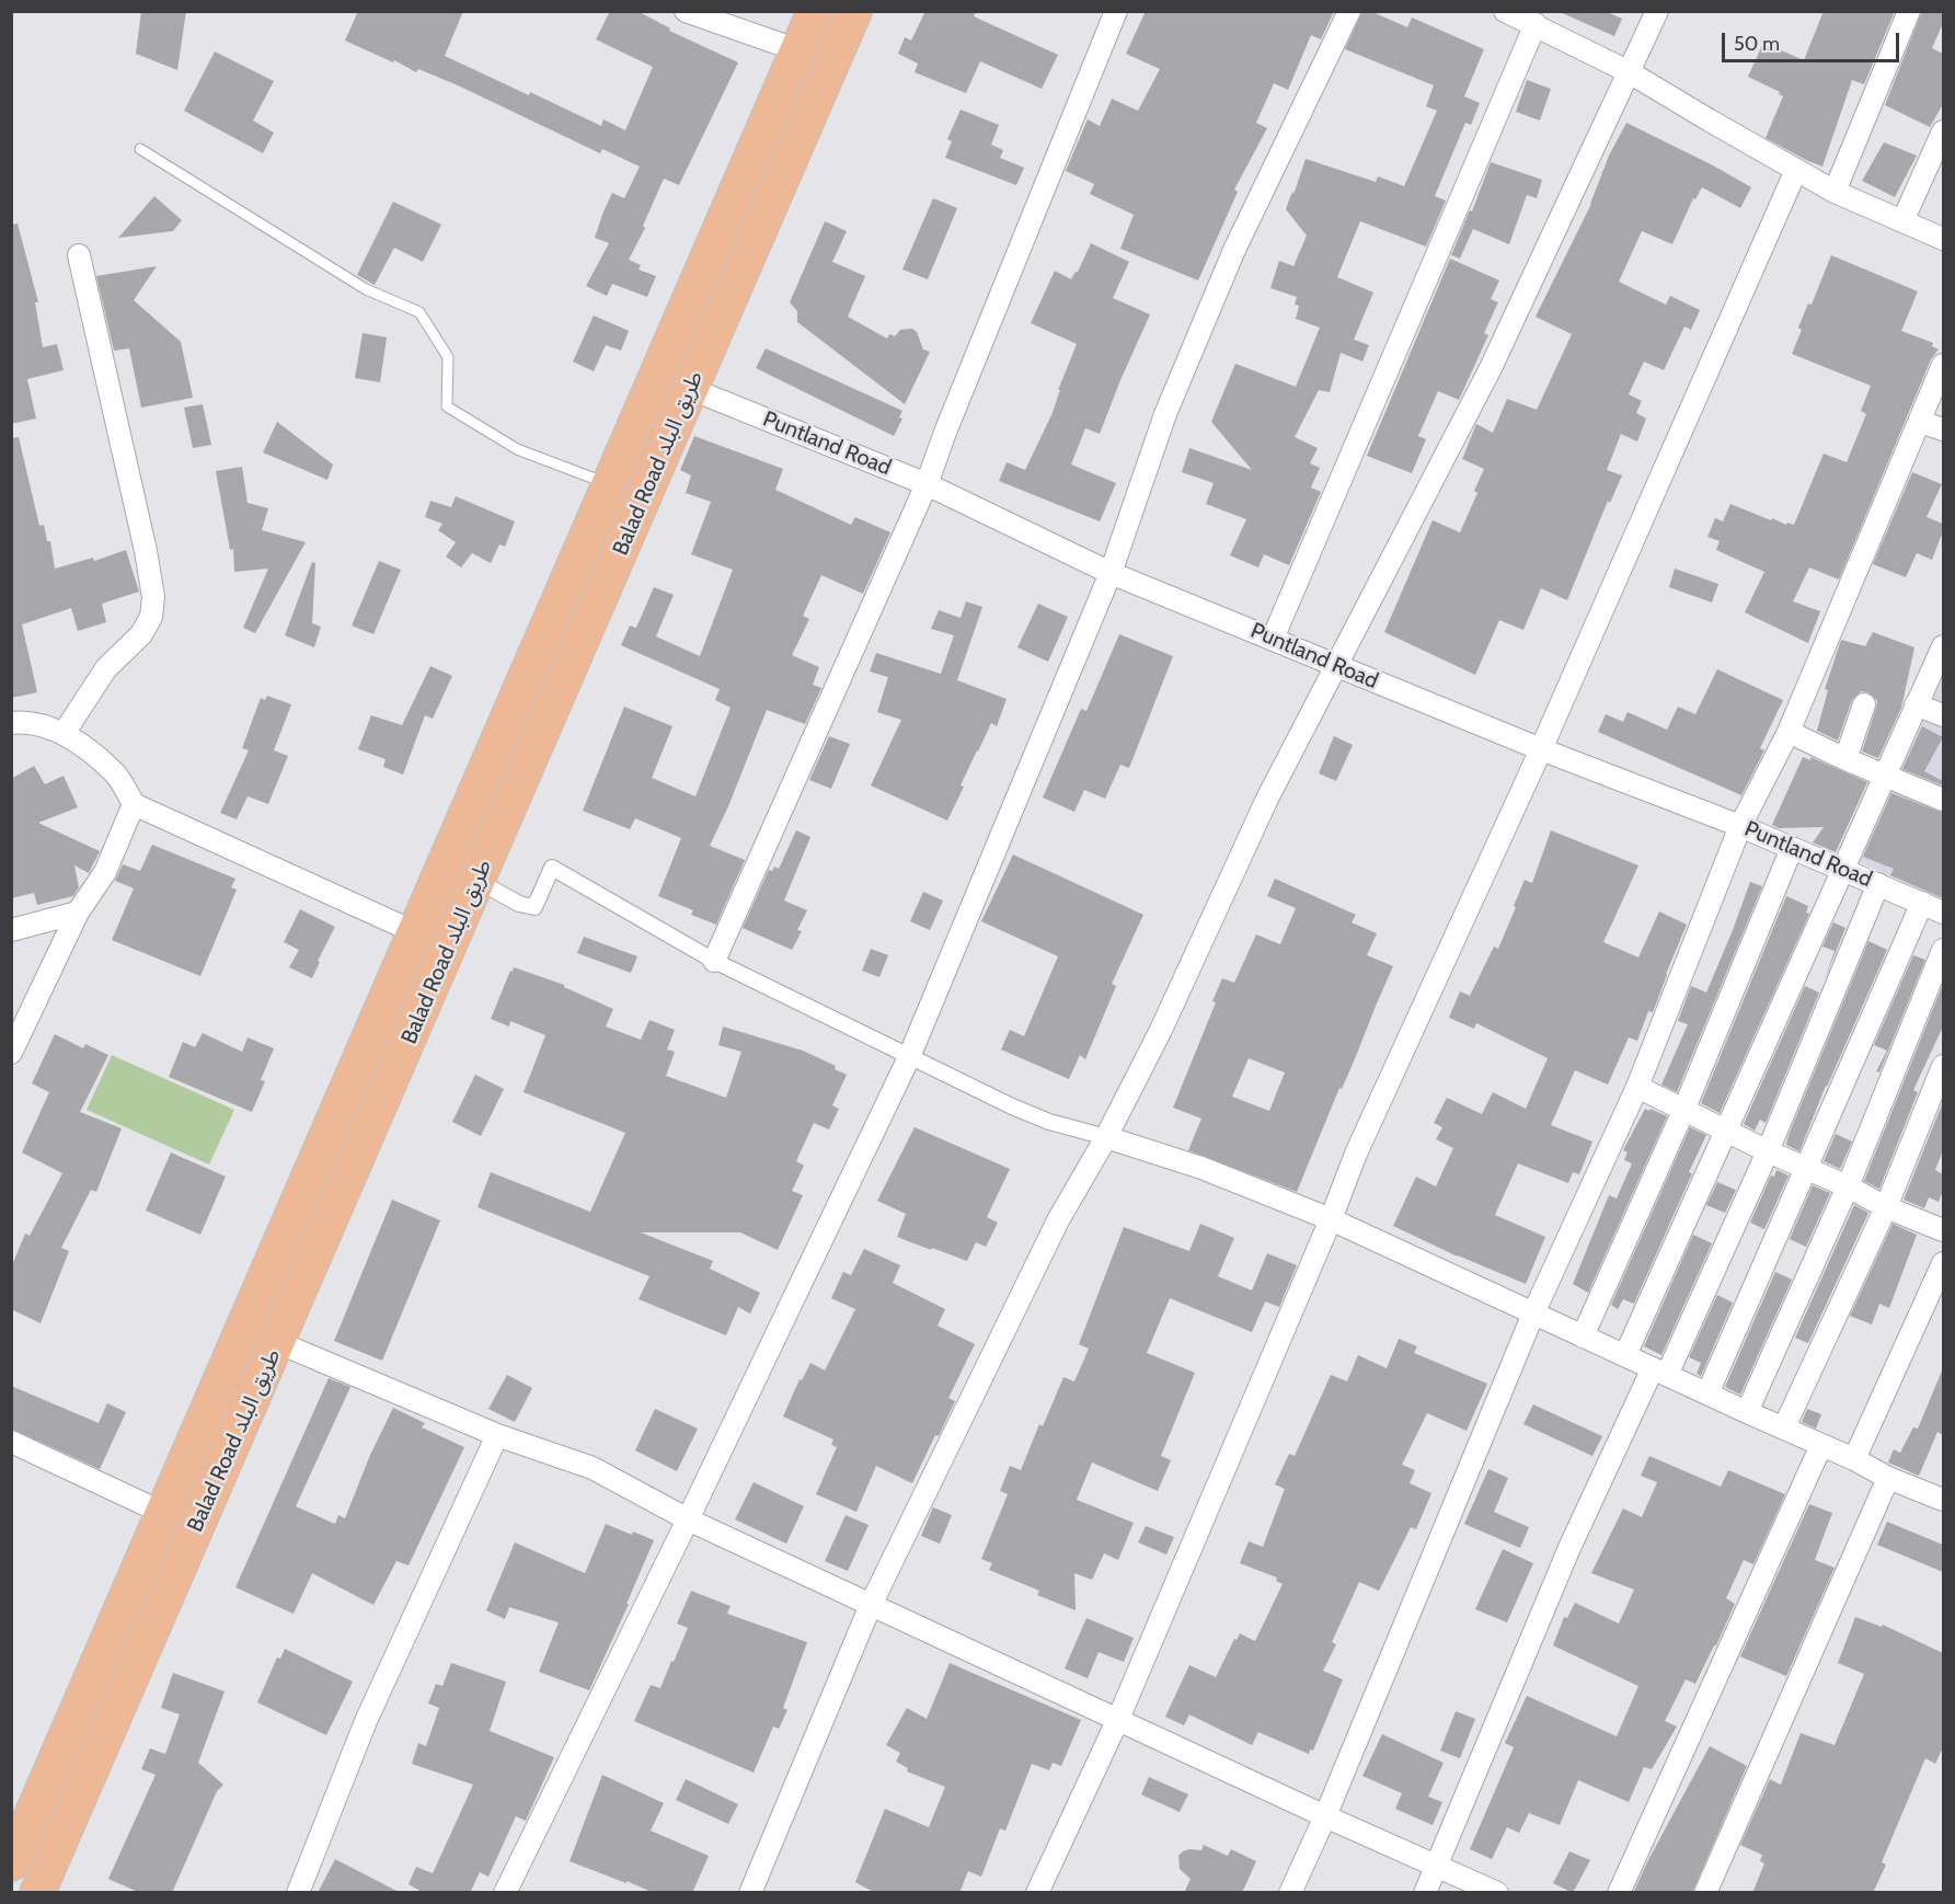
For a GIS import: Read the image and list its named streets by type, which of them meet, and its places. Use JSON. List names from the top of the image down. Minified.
{"streets":{"highway":["Balad Road طريق البلد"],"street":["Puntland Road"]},"crossings":[["Puntland Road","Balad Road طريق البلد"]],"scale_bar":"50 m"}
